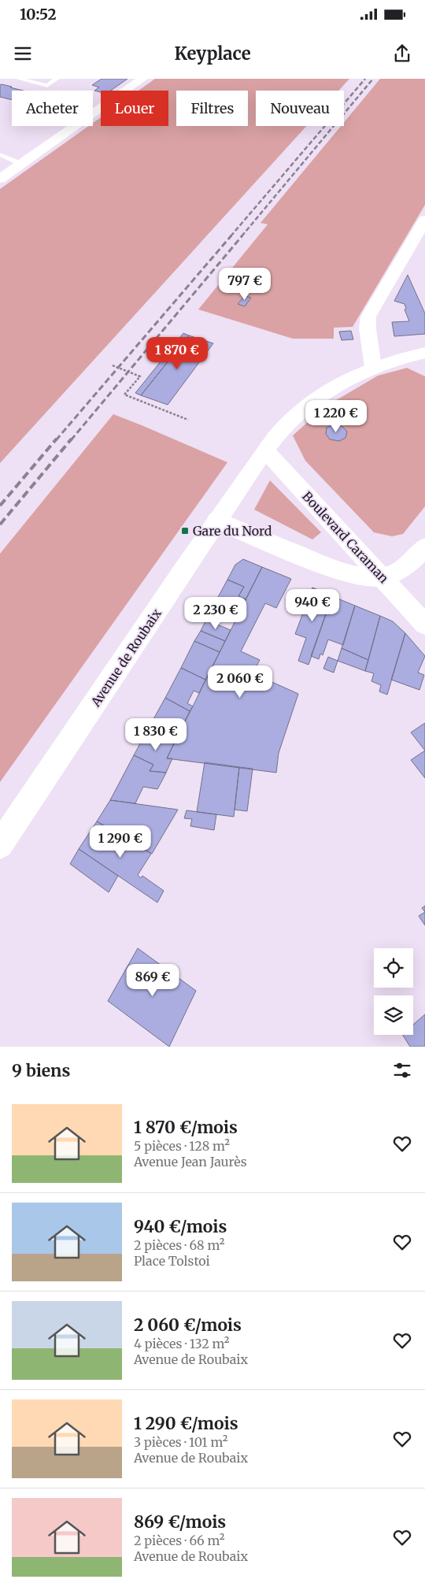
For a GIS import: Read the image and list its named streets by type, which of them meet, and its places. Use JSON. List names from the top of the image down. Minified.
{"streets":{"street":["Boulevard Caraman","Avenue de Roubaix"]},"crossings":[["Boulevard Caraman","Avenue de Roubaix"]],"places":{"transit":["Gare du Nord"]},"page":{"status":"10:52","header":"Keyplace","chip":["Acheter","Louer","Filtres","Nouveau"],"price":["797 €","1 870 €","1 220 €","940 €","2 230 €","2 060 €","1 830 €","1 290 €","869 €"],"heading":"9 biens","list":[{"name":"1 870 €/mois","note":"5 pièces · 128 m² · Avenue Jean Jaurès"},{"name":"940 €/mois","note":"2 pièces · 68 m² · Place Tolstoi"},{"name":"2 060 €/mois","note":"4 pièces · 132 m² · Avenue de Roubaix"},{"name":"1 290 €/mois","note":"3 pièces · 101 m² · Avenue de Roubaix"},{"name":"869 €/mois","note":"2 pièces · 66 m² · Avenue de Roubaix"}]}}
